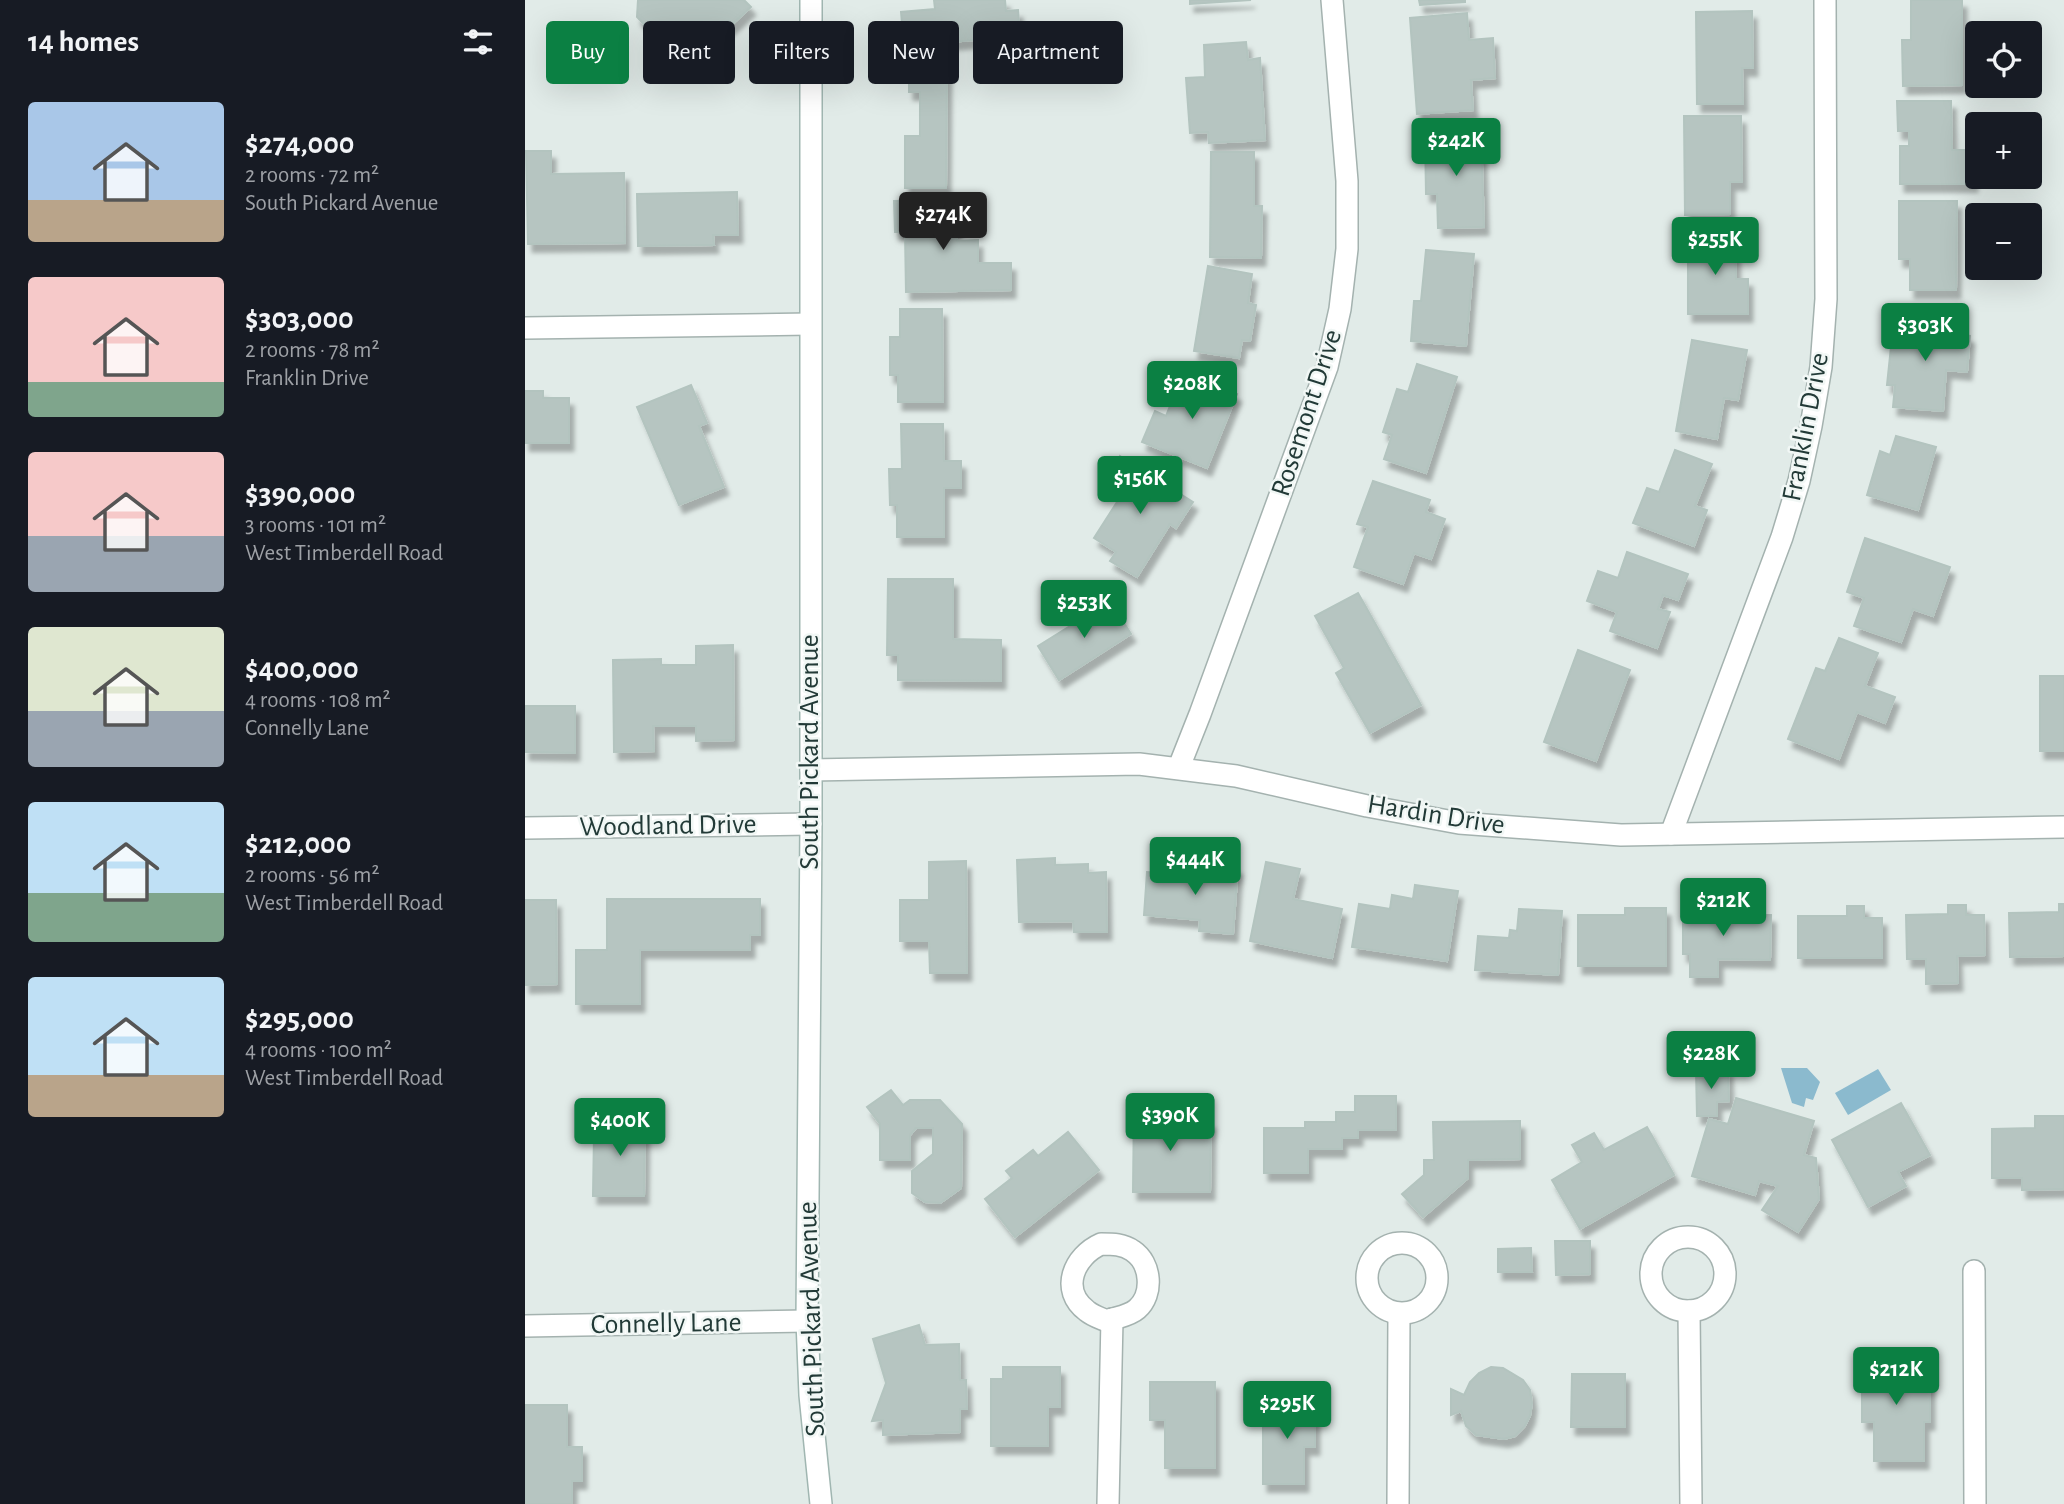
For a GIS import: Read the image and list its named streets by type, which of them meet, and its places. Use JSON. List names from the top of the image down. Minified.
{"streets":{"street":["Rosemont Drive","Franklin Drive","South Pickard Avenue","Hardin Drive","Woodland Drive","Connelly Lane"]},"crossings":[["Rosemont Drive","Hardin Drive"],["Franklin Drive","Hardin Drive"],["South Pickard Avenue","Hardin Drive"],["South Pickard Avenue","Woodland Drive"],["South Pickard Avenue","Connelly Lane"]],"page":{"heading":"14 homes","map_buttons":["+","−"],"chip":["Buy","Rent","Filters","New","Apartment"],"list":[{"name":"$274,000","note":"2 rooms · 72 m² · South Pickard Avenue"},{"name":"$303,000","note":"2 rooms · 78 m² · Franklin Drive"},{"name":"$390,000","note":"3 rooms · 101 m² · West Timberdell Road"},{"name":"$400,000","note":"4 rooms · 108 m² · Connelly Lane"},{"name":"$212,000","note":"2 rooms · 56 m² · West Timberdell Road"},{"name":"$295,000","note":"4 rooms · 100 m² · West Timberdell Road"}],"price":["$242K","$274K","$255K","$303K","$208K","$156K","$253K","$444K","$212K","$228K","$390K","$400K","$212K","$295K"]}}
